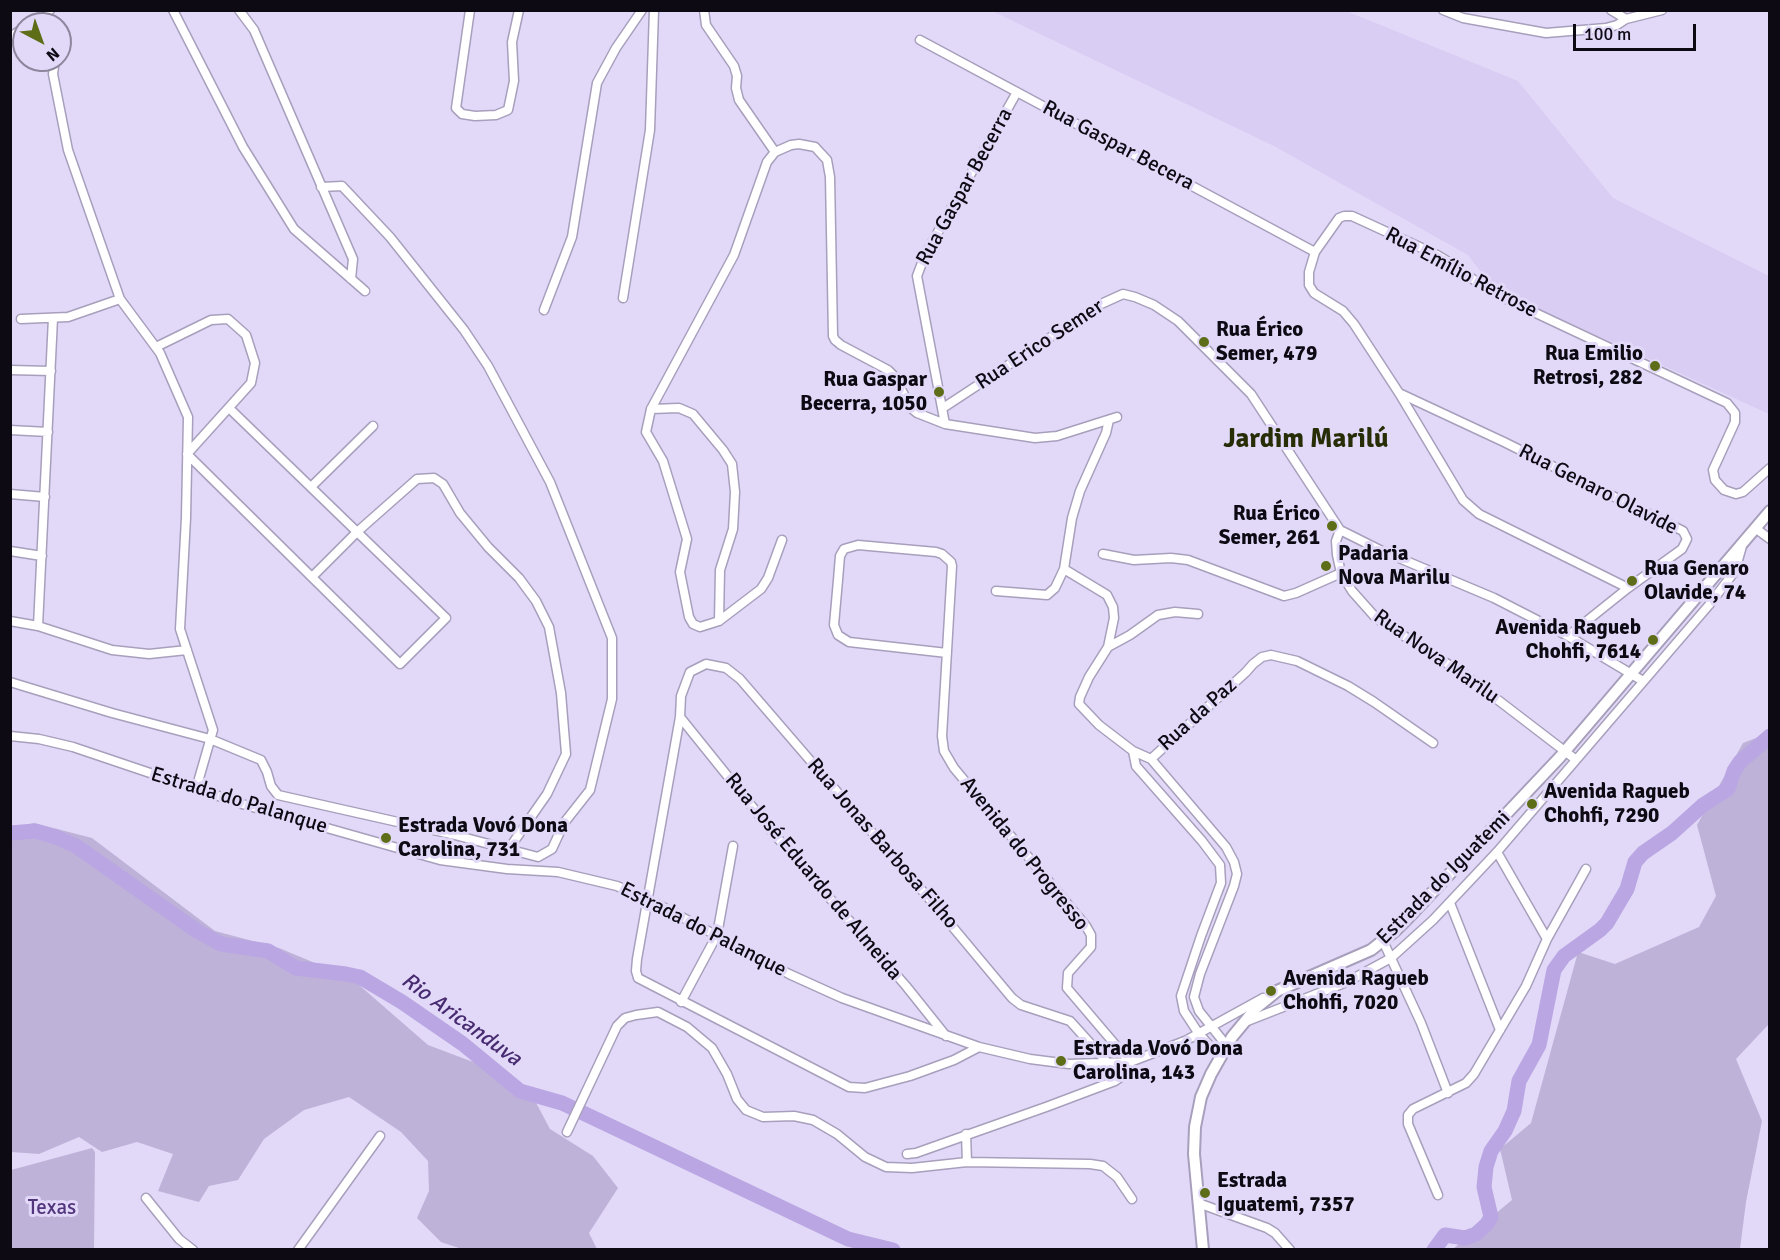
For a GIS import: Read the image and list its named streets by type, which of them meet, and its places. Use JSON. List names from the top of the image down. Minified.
{"streets":{"main road":["Estrada do Iguatemi"],"street":["Rua Gaspar Becera","Rua Gaspar Becerra","Rua Emílio Retrose","Rua Erico Semer","Rua Genaro Olavide","Rua Nova Marilu","Rua da Paz","Estrada do Palanque","Rua Jonas Barbosa Filho","Avenida do Progresso","Rua José Eduardo de Almeida"]},"crossings":[["Rua Gaspar Becera","Rua Gaspar Becerra"],["Rua Gaspar Becera","Rua Emílio Retrose"],["Rua Gaspar Becerra","Rua Erico Semer"],["Rua Emílio Retrose","Rua Genaro Olavide"],["Rua Erico Semer","Rua Nova Marilu"],["Rua Nova Marilu","Estrada do Iguatemi"],["Estrada do Palanque","Rua Jonas Barbosa Filho"],["Estrada do Palanque","Avenida do Progresso"],["Estrada do Palanque","Rua José Eduardo de Almeida"],["Estrada do Palanque","Estrada do Iguatemi"],["Rua Jonas Barbosa Filho","Rua José Eduardo de Almeida"]],"districts":["Jardim Marilú"],"water":["Rio Aricanduva"],"parks":["Texas"],"places":["Rua Érico Semer, 479","Rua Emilio Retrosi, 282","Rua Gaspar Becerra, 1050","Rua Érico Semer, 261","Padaria Nova Marilu","Rua Genaro Olavide, 74","Avenida Ragueb Chohfi, 7614","Avenida Ragueb Chohfi, 7290","Estrada Vovó Dona Carolina, 731","Avenida Ragueb Chohfi, 7020","Estrada Vovó Dona Carolina, 143","Estrada Iguatemi, 7357"],"scale_bar":"100 m","north":"bottom right"}
